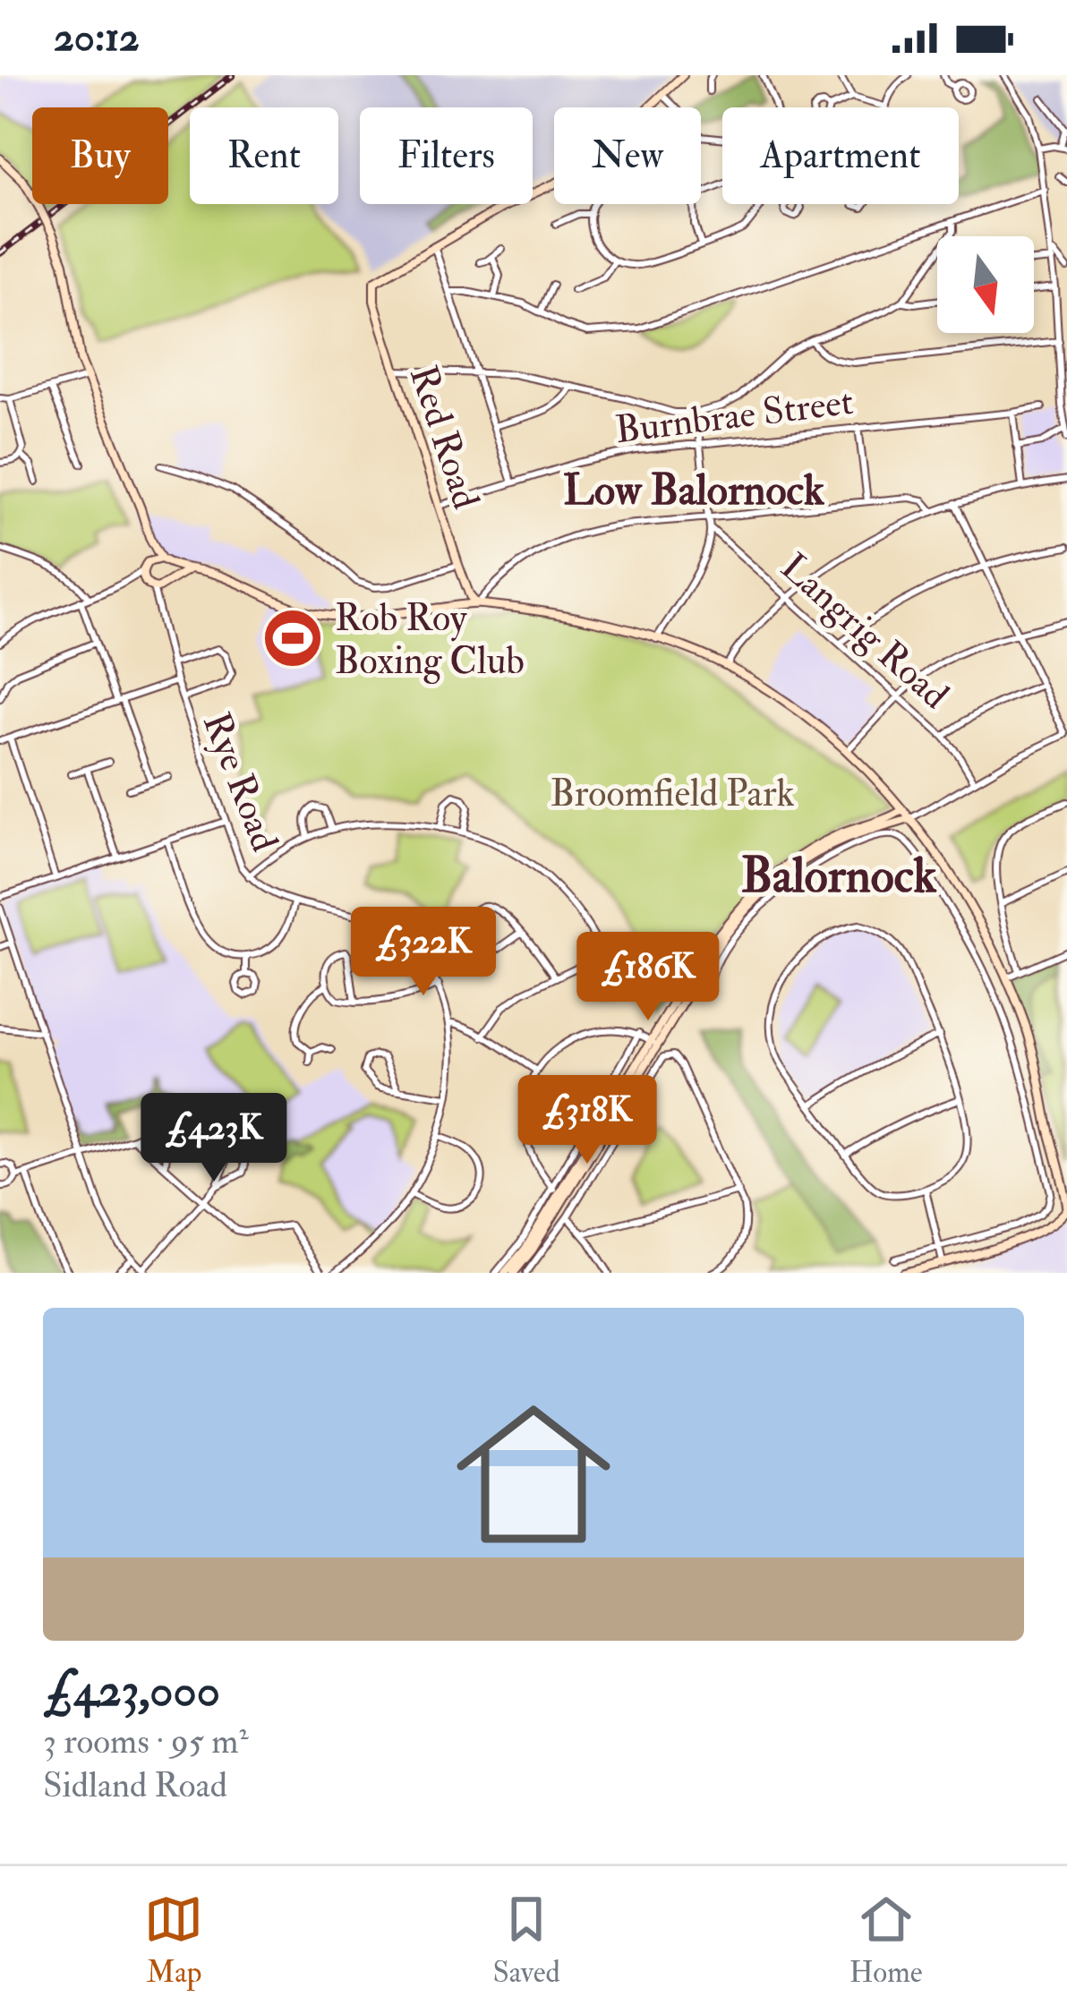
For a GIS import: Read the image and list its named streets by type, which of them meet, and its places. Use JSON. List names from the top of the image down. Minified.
{"streets":{"street":["Burnbrae Street","Red Road","Langrig Road","Rye Road"]},"crossings":[["Burnbrae Street","Red Road"]],"districts":["Low Balornock","Balornock"],"parks":["Broomfield Park"],"places":{"sports":["Rob Roy Boxing Club"]},"north":"bottom","page":{"status":"20:12","chip":["Buy","Rent","Filters","New","Apartment"],"price":["£322K","£186K","£318K","£423K"],"list":[{"name":"£423,000","note":"3 rooms · 95 m² · Sidland Road"}],"tabs":["Map","Saved","Home"]}}
